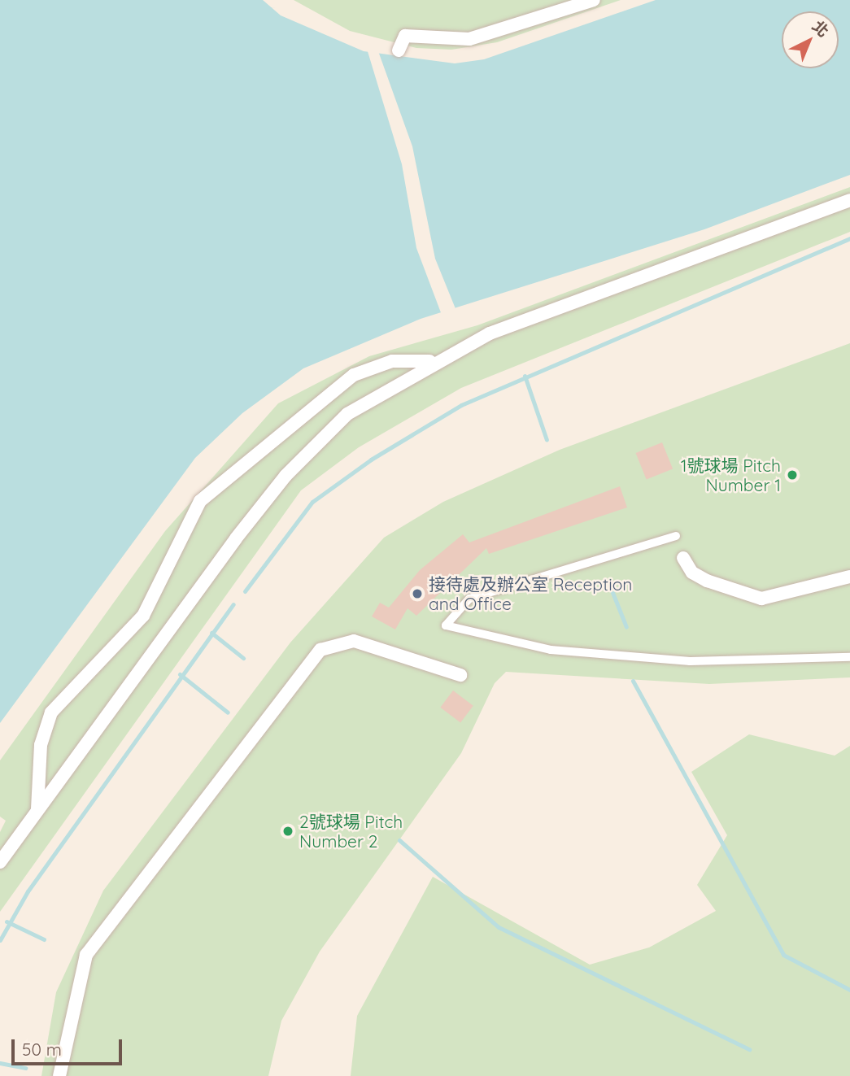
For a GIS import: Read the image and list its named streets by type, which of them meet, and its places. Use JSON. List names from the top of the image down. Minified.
{"places":["1號球場 Pitch Number 1","接待處及辦公室 Reception and Office","2號球場 Pitch Number 2"],"scale_bar":"50 m","north":"top right"}
